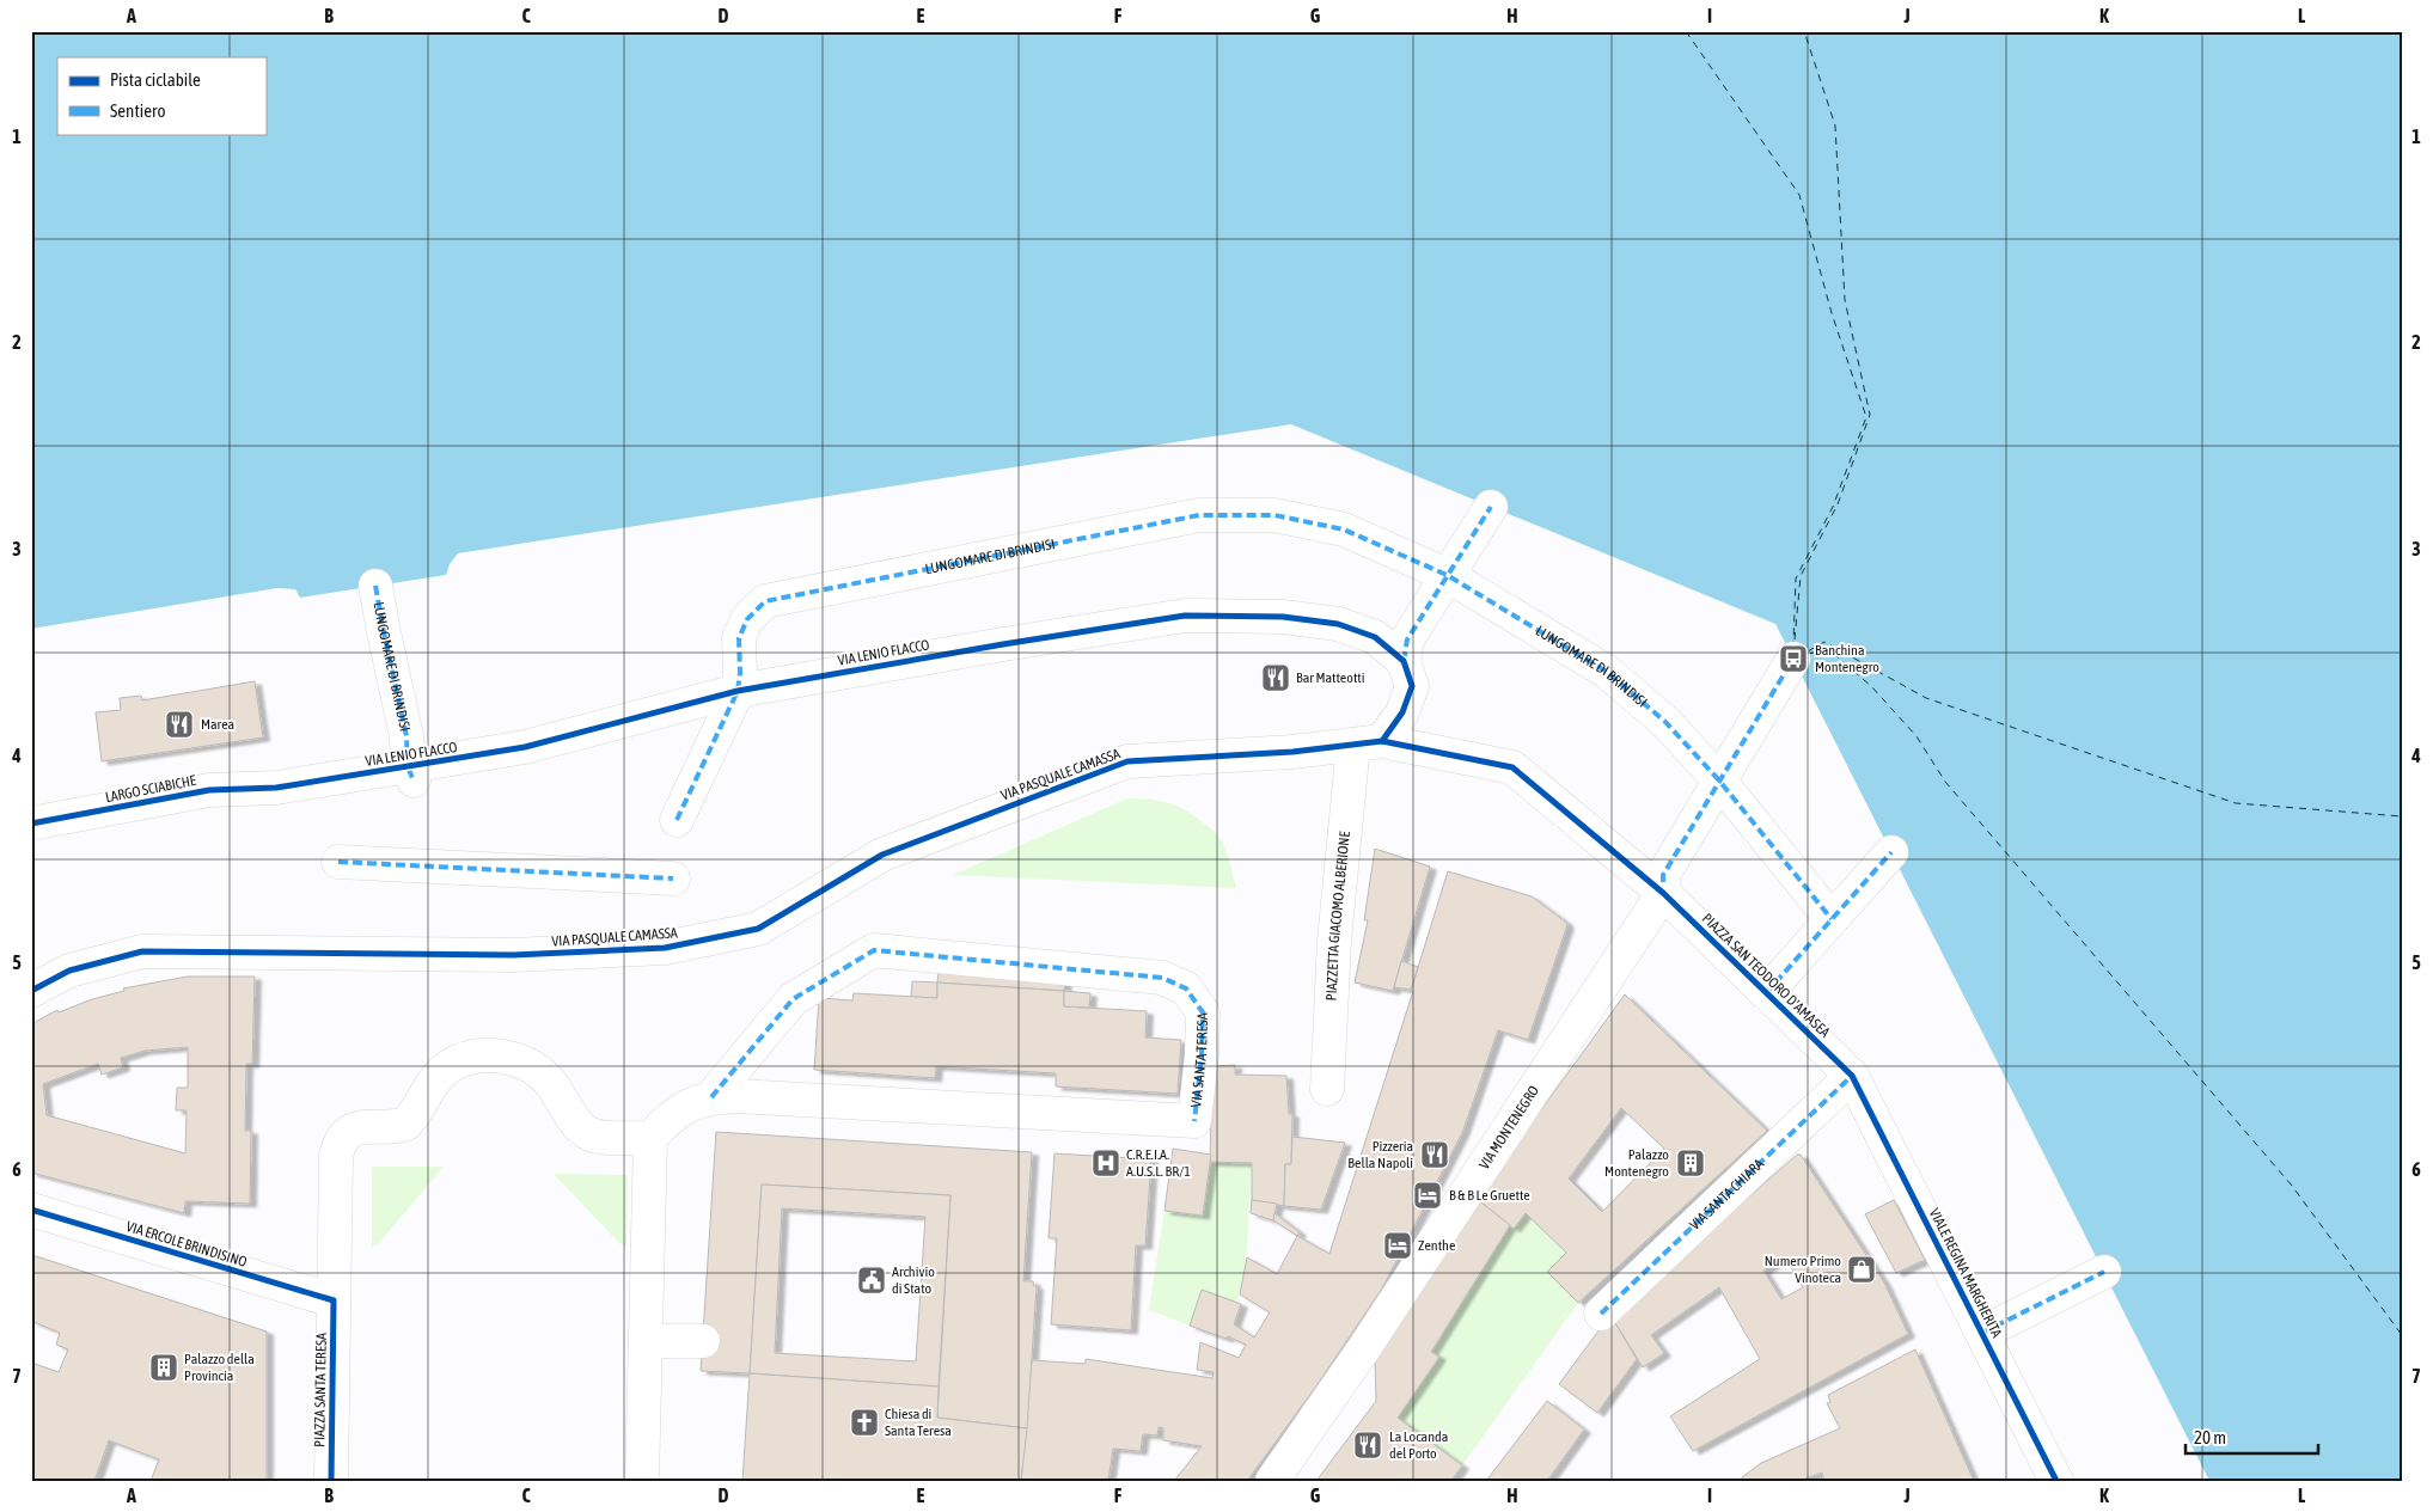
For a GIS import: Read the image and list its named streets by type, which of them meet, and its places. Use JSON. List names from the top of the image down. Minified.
{"streets":{"street":["LUNGOMARE DI BRINDISI","VIA LENIO FLACCO","VIA PASQUALE CAMASSA","LARGO SCIABICHE","PIAZZETTA GIACOMO ALBERIONE","PIAZZA SAN TEODORO D'AMASEA","VIA SANTA TERESA","VIA MONTENEGRO","VIA SANTA CHIARA","VIA ERCOLE BRINDISINO","VIALE REGINA MARGHERITA","PIAZZA SANTA TERESA"]},"crossings":[["LUNGOMARE DI BRINDISI","VIA LENIO FLACCO"],["VIA LENIO FLACCO","LARGO SCIABICHE"],["VIA PASQUALE CAMASSA","PIAZZETTA GIACOMO ALBERIONE"],["VIA PASQUALE CAMASSA","PIAZZA SAN TEODORO D'AMASEA"],["VIA PASQUALE CAMASSA","VIA MONTENEGRO"],["PIAZZA SAN TEODORO D'AMASEA","VIA MONTENEGRO"],["PIAZZA SAN TEODORO D'AMASEA","VIA SANTA CHIARA"],["PIAZZA SAN TEODORO D'AMASEA","VIALE REGINA MARGHERITA"],["VIA SANTA TERESA","PIAZZA SANTA TERESA"],["VIA SANTA CHIARA","VIALE REGINA MARGHERITA"],["VIA ERCOLE BRINDISINO","PIAZZA SANTA TERESA"]],"places":{"bus stop":["Banchina Montenegro"],"restaurant":["Bar Matteotti","Marea","Pizzeria Bella Napoli","La Locanda del Porto"],"hospital":["C.R.E.I.A. A.U.S.L. BR/1"],"building":["Palazzo Montenegro","Palazzo della Provincia"],"hotel":["B & B Le Gruette","Zenthe"],"shop":["Numero Primo Vinoteca"],"public building":["Archivio di Stato"],"church":["Chiesa di Santa Teresa"]},"legend":["Pista ciclabile","Sentiero"],"scale_bar":"20 m","grid":{"columns":["A","B","C","D","E","F","G","H","I","J","K","L"],"rows":["1","2","3","4","5","6","7"]}}
